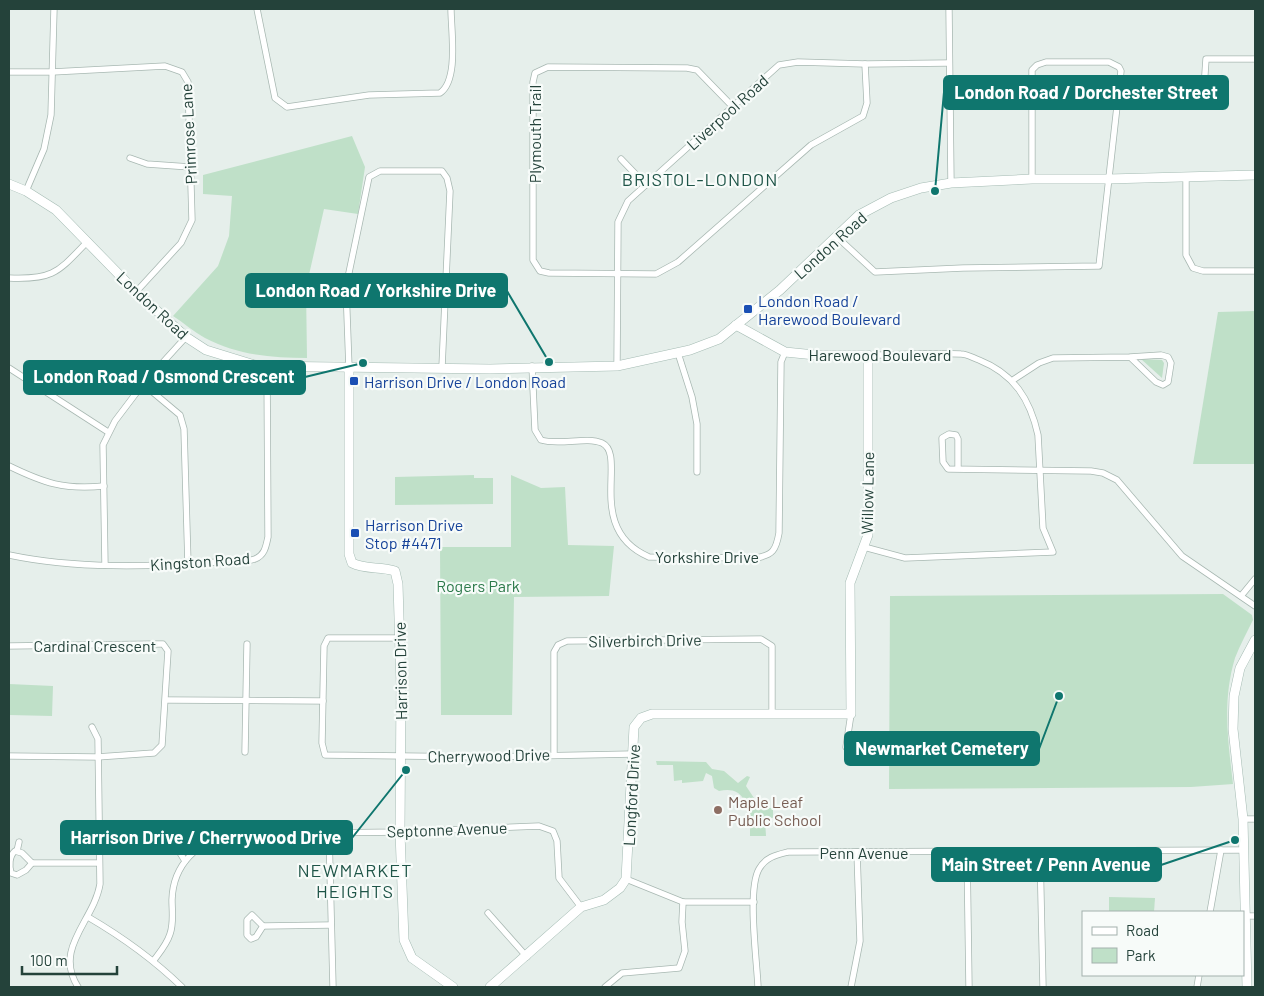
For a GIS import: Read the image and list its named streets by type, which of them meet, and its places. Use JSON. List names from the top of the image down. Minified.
{"streets":{"street":["Liverpool Road","Primrose Lane","Plymouth Trail","London Road","Harewood Boulevard","Willow Lane","Yorkshire Drive","Kingston Road","Silverbirch Drive","Cardinal Crescent","Harrison Drive","Cherrywood Drive","Longford Drive","Septonne Avenue","Penn Avenue"]},"crossings":[["Liverpool Road","Plymouth Trail"],["Liverpool Road","London Road"],["Primrose Lane","London Road"],["London Road","Harewood Boulevard"],["London Road","Yorkshire Drive"],["London Road","Kingston Road"],["London Road","Harrison Drive"],["Harewood Boulevard","Willow Lane"],["Harewood Boulevard","Yorkshire Drive"],["Willow Lane","Longford Drive"],["Silverbirch Drive","Cherrywood Drive"],["Silverbirch Drive","Longford Drive"],["Harrison Drive","Cherrywood Drive"],["Harrison Drive","Septonne Avenue"],["Cherrywood Drive","Longford Drive"]],"districts":["BRISTOL-LONDON","NEWMARKET HEIGHTS"],"parks":["Rogers Park"],"places":{"other":["London Road / Dorchester Street","London Road / Yorkshire Drive","London Road / Osmond Crescent","Newmarket Cemetery","Harrison Drive / Cherrywood Drive","Maple Leaf Public School","Main Street / Penn Avenue"],"transit":["London Road / Harewood Boulevard","Harrison Drive / London Road","Harrison Drive Stop #4471"]},"legend":["Road","Park"],"scale_bar":"100 m"}
